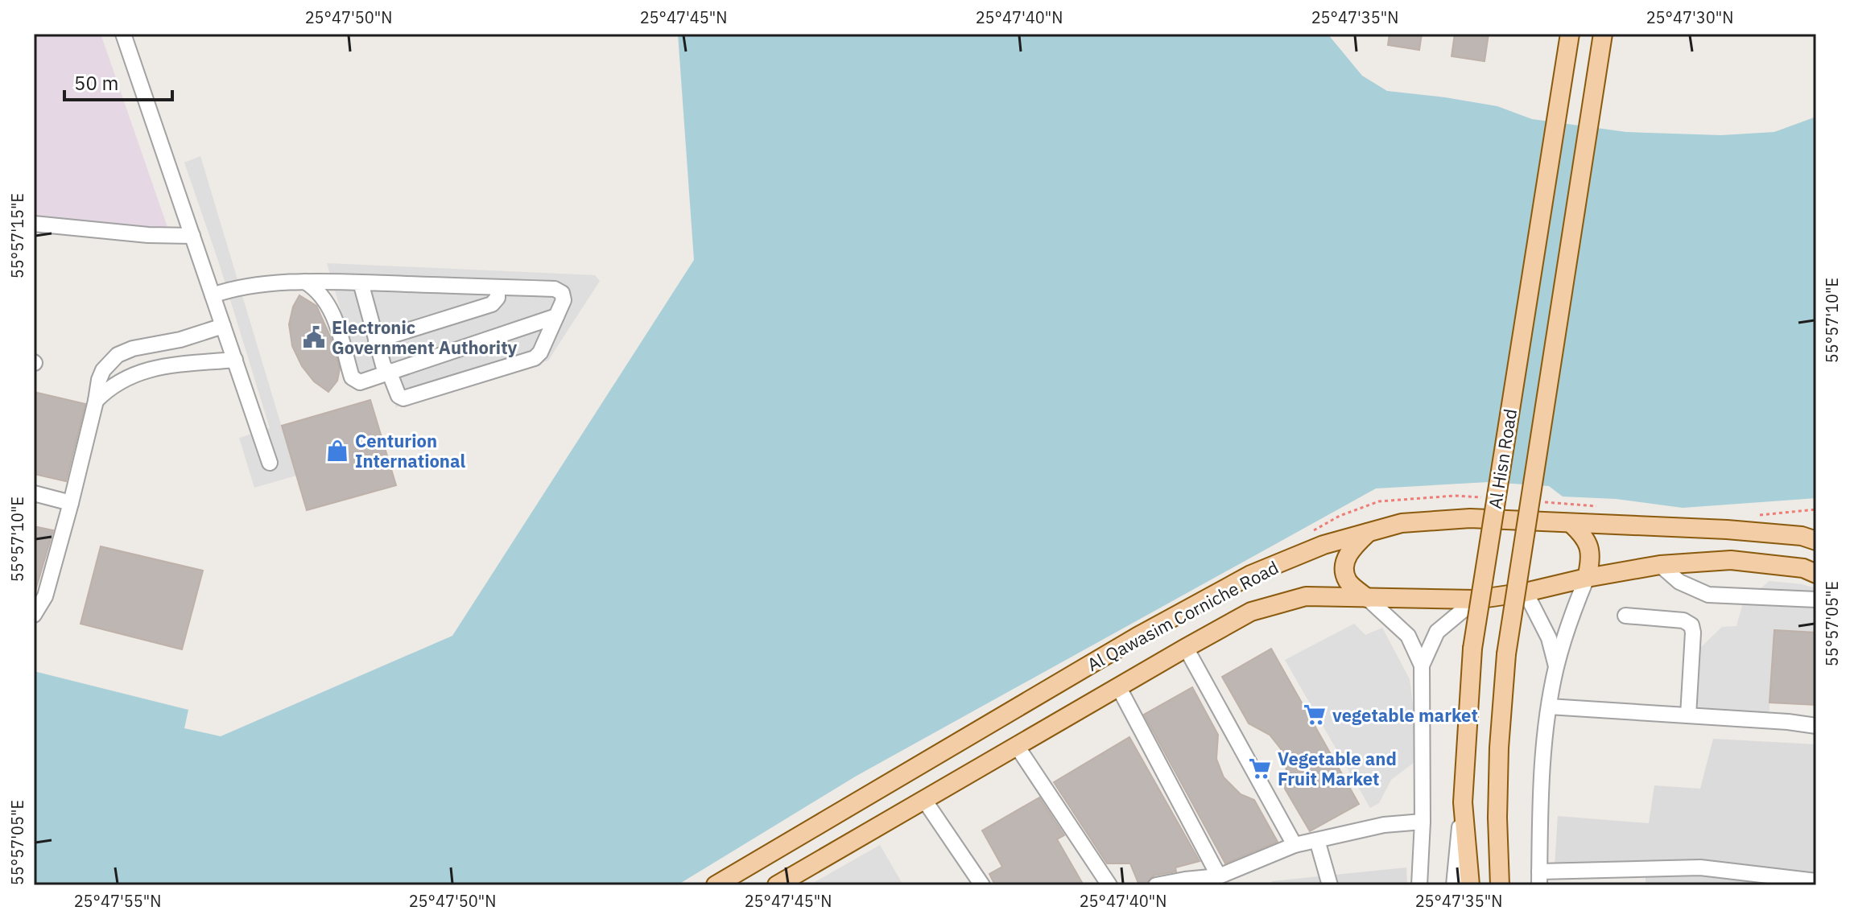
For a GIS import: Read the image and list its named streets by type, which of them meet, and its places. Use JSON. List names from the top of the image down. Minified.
{"streets":{"main road":["Al Hisn Road","Al Qawasim Corniche Road"]},"places":{"public building":["Electronic Government Authority"],"shop":["Centurion International"],"supermarket":["vegetable market","Vegetable and Fruit Market"]},"scale_bar":"50 m","coordinates":["25°47'50\"N","25°47'45\"N","25°47'40\"N","25°47'35\"N","25°47'30\"N","55°57'15\"E","55°57'10\"E","55°57'05\"E","25°47'55\"N"]}
